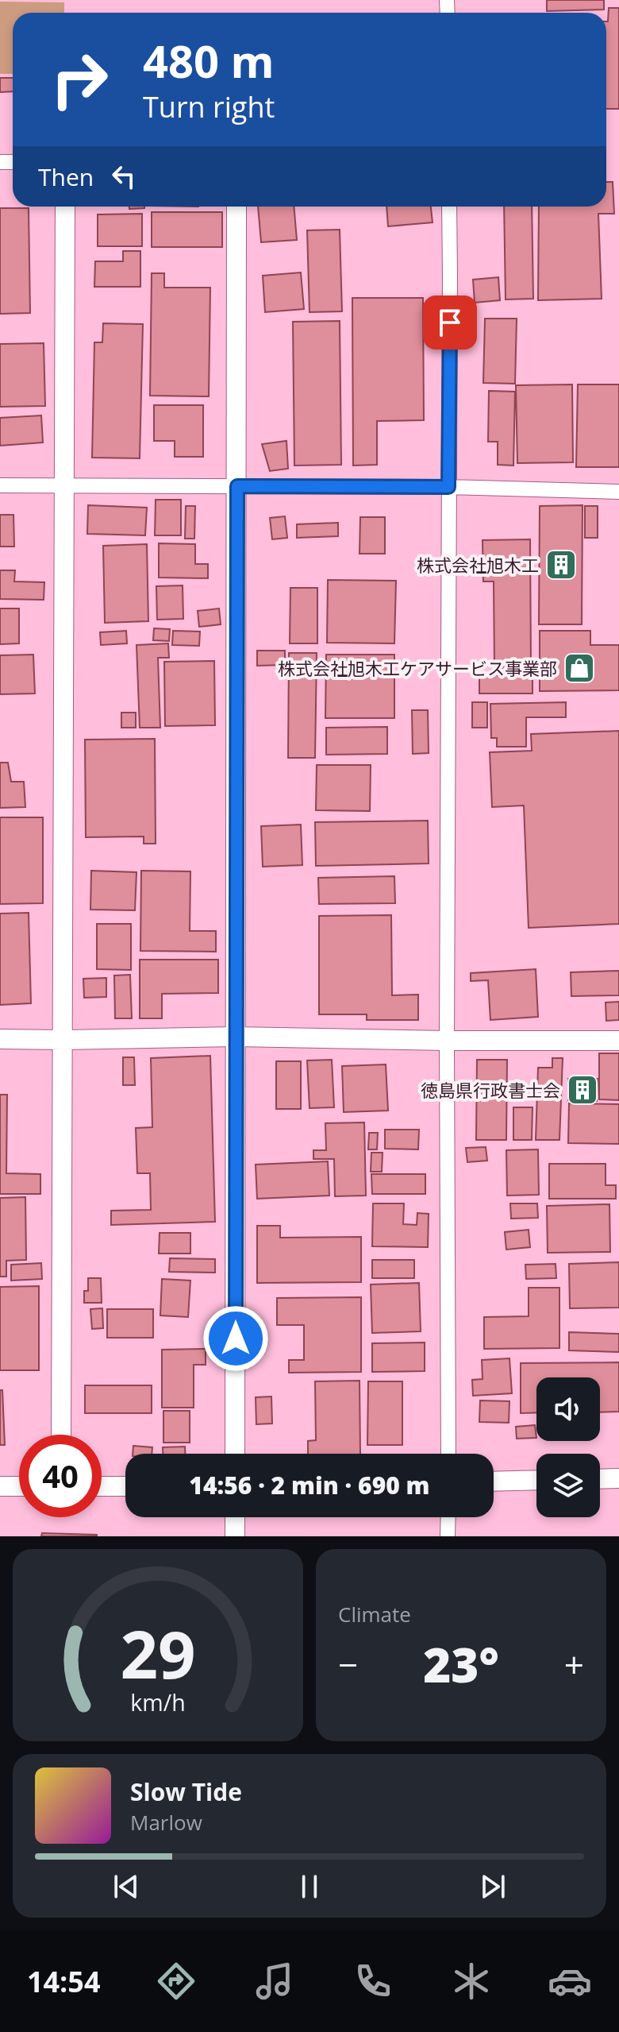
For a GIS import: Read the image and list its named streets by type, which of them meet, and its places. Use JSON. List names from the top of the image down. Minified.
{"places":{"building":["株式会社旭木工","徳島県行政書士会"],"shop":["株式会社旭木工ケアサービス事業部"]},"page":{"turn":["480 m","Turn right"],"then":"Then","limit":"40","trip":"14:56 · 2 min · 690 m","tile":"Climate","heat":["−","23°","+"],"song":["Slow Tide","Marlow"],"tabs":"14:54","gauge":["29","km/h"]}}
